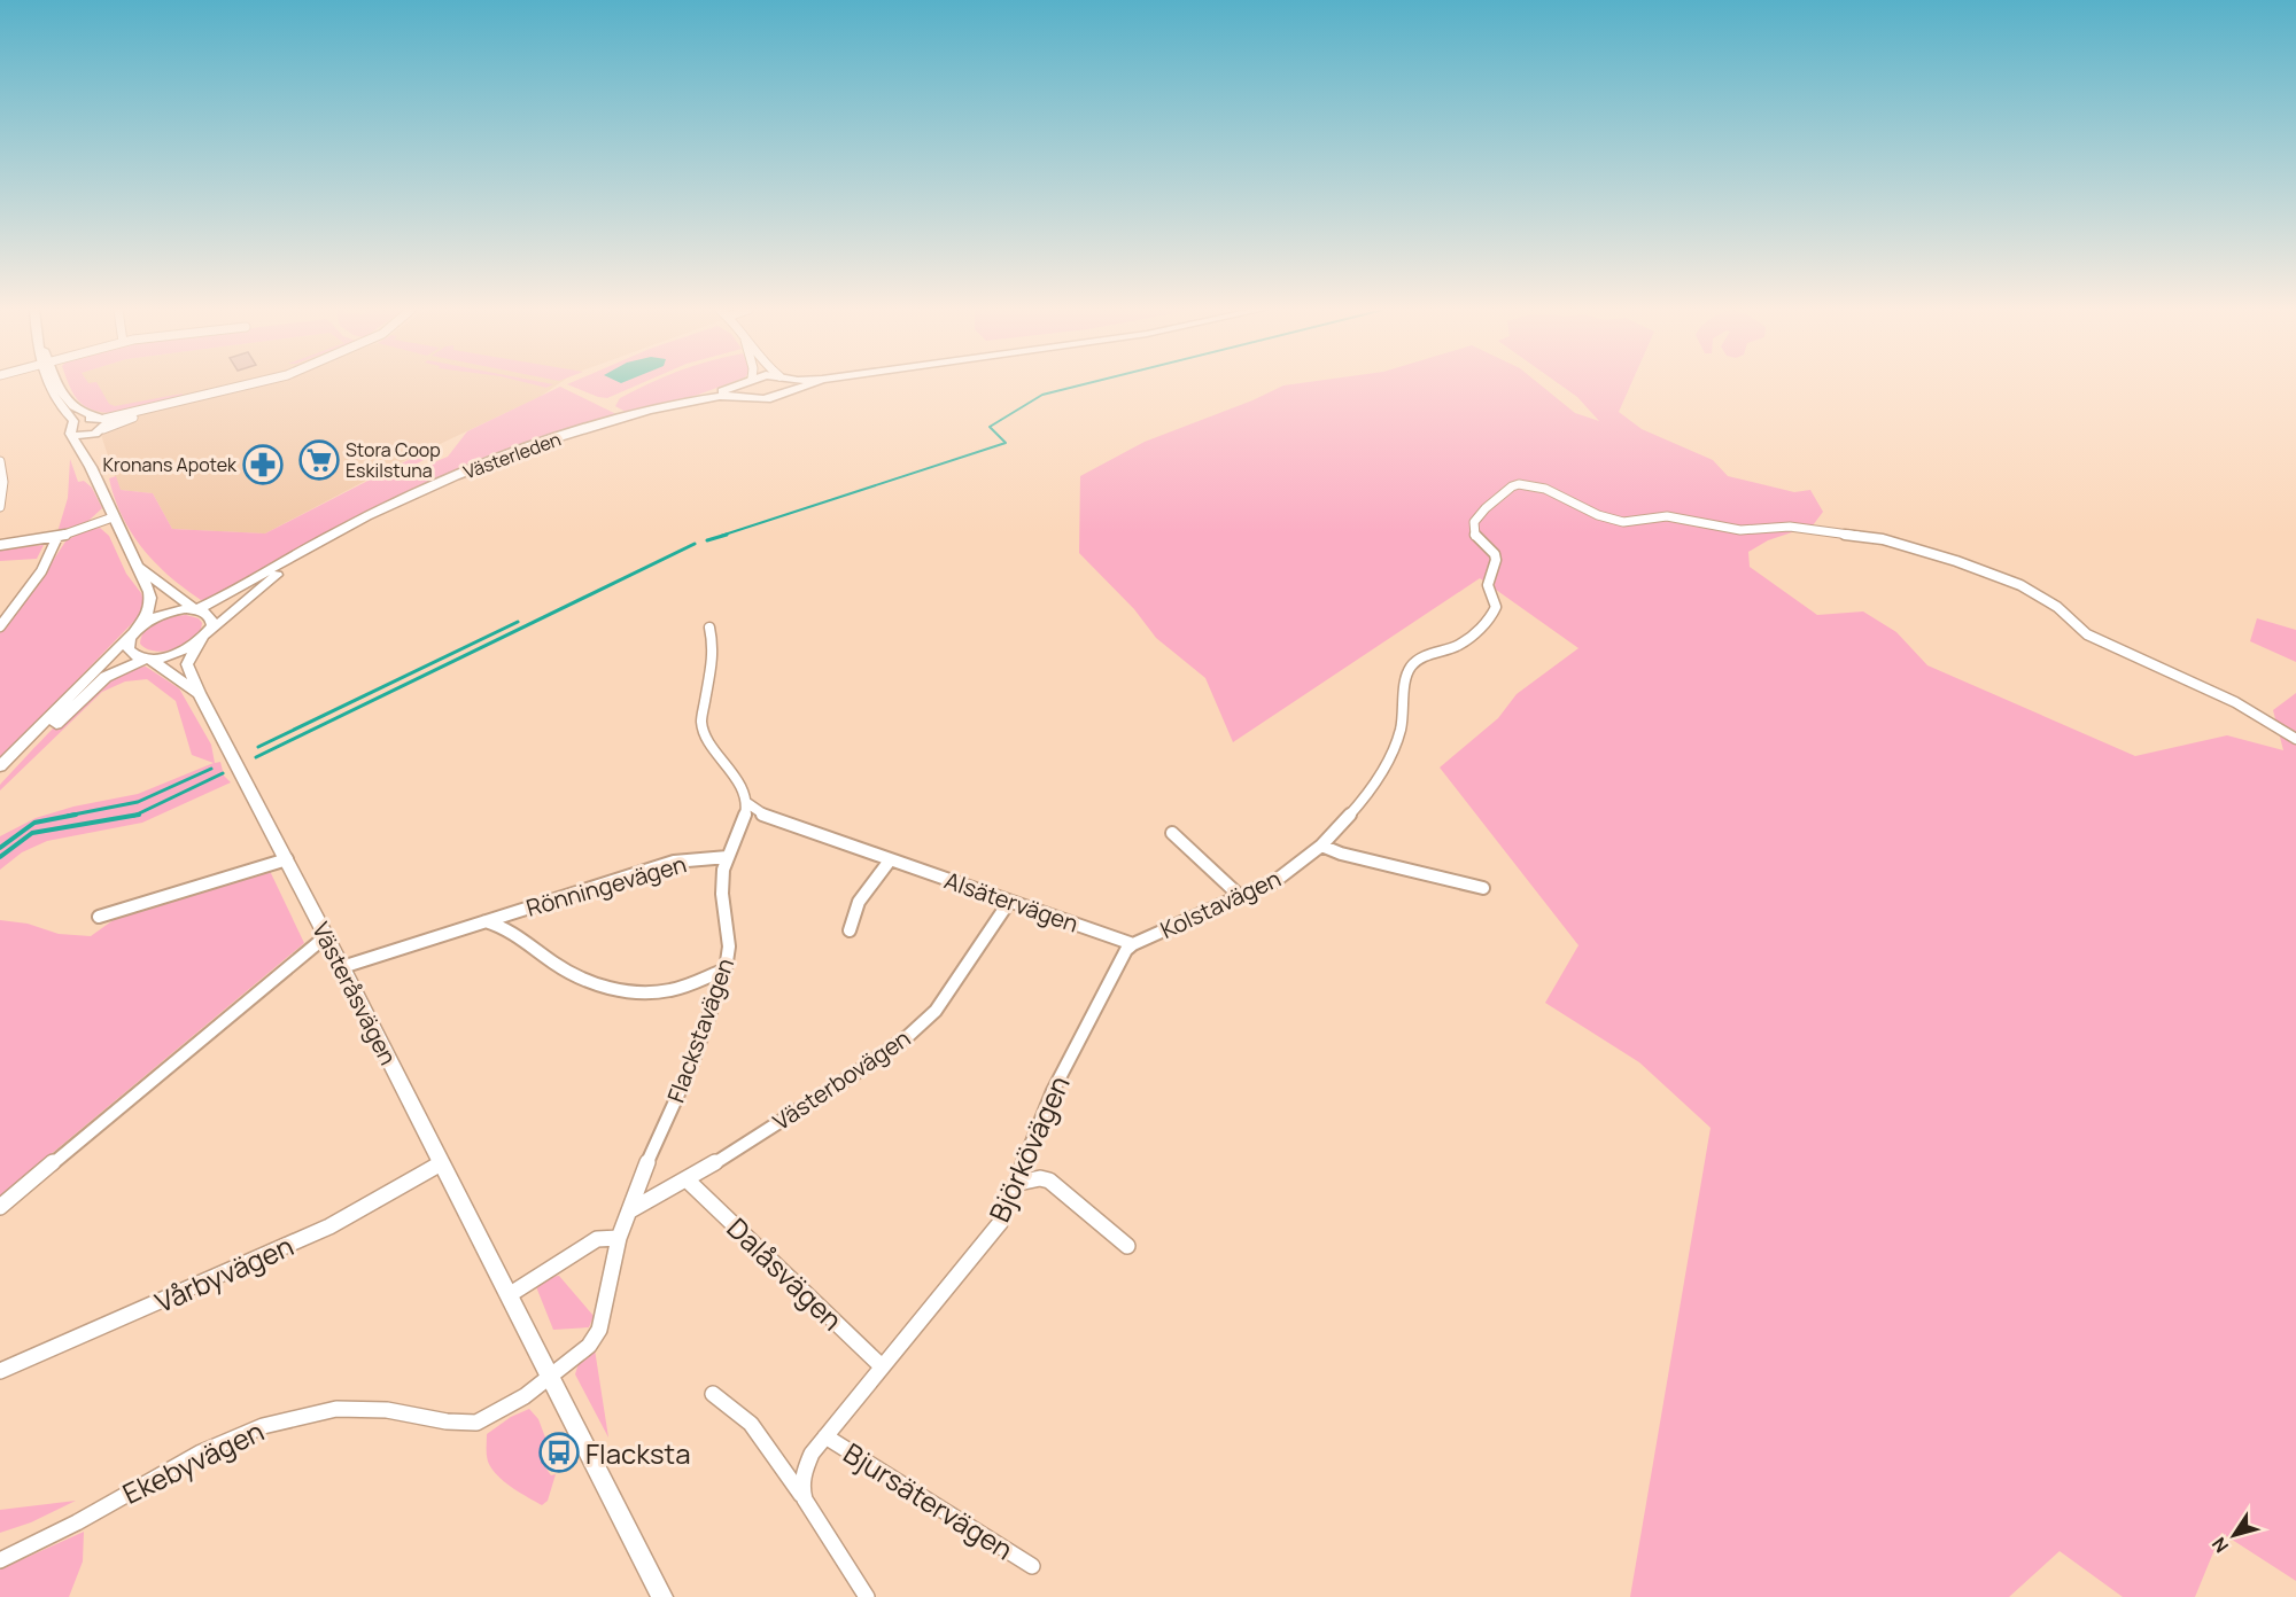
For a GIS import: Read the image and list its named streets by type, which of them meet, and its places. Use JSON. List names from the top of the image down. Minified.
{"streets":{"street":["Västerleden","Rönningevägen","Alsätervägen","Kolstavägen","Västeråsvägen","Flackstavägen","Västerbovägen","Björkövägen","Vårbyvägen","Dalåsvägen","Ekebyvägen","Bjursätervägen"]},"crossings":[["Västerleden","Västeråsvägen"],["Rönningevägen","Västeråsvägen"],["Rönningevägen","Flackstavägen"],["Alsätervägen","Kolstavägen"],["Alsätervägen","Flackstavägen"],["Alsätervägen","Västerbovägen"],["Alsätervägen","Björkövägen"],["Kolstavägen","Björkövägen"],["Västeråsvägen","Flackstavägen"],["Västeråsvägen","Vårbyvägen"],["Västeråsvägen","Ekebyvägen"],["Flackstavägen","Västerbovägen"],["Flackstavägen","Ekebyvägen"],["Västerbovägen","Dalåsvägen"],["Björkövägen","Dalåsvägen"],["Björkövägen","Bjursätervägen"]],"places":{"supermarket":["Stora Coop Eskilstuna"],"pharmacy":["Kronans Apotek"],"bus stop":["Flacksta"]},"north":"bottom left"}
